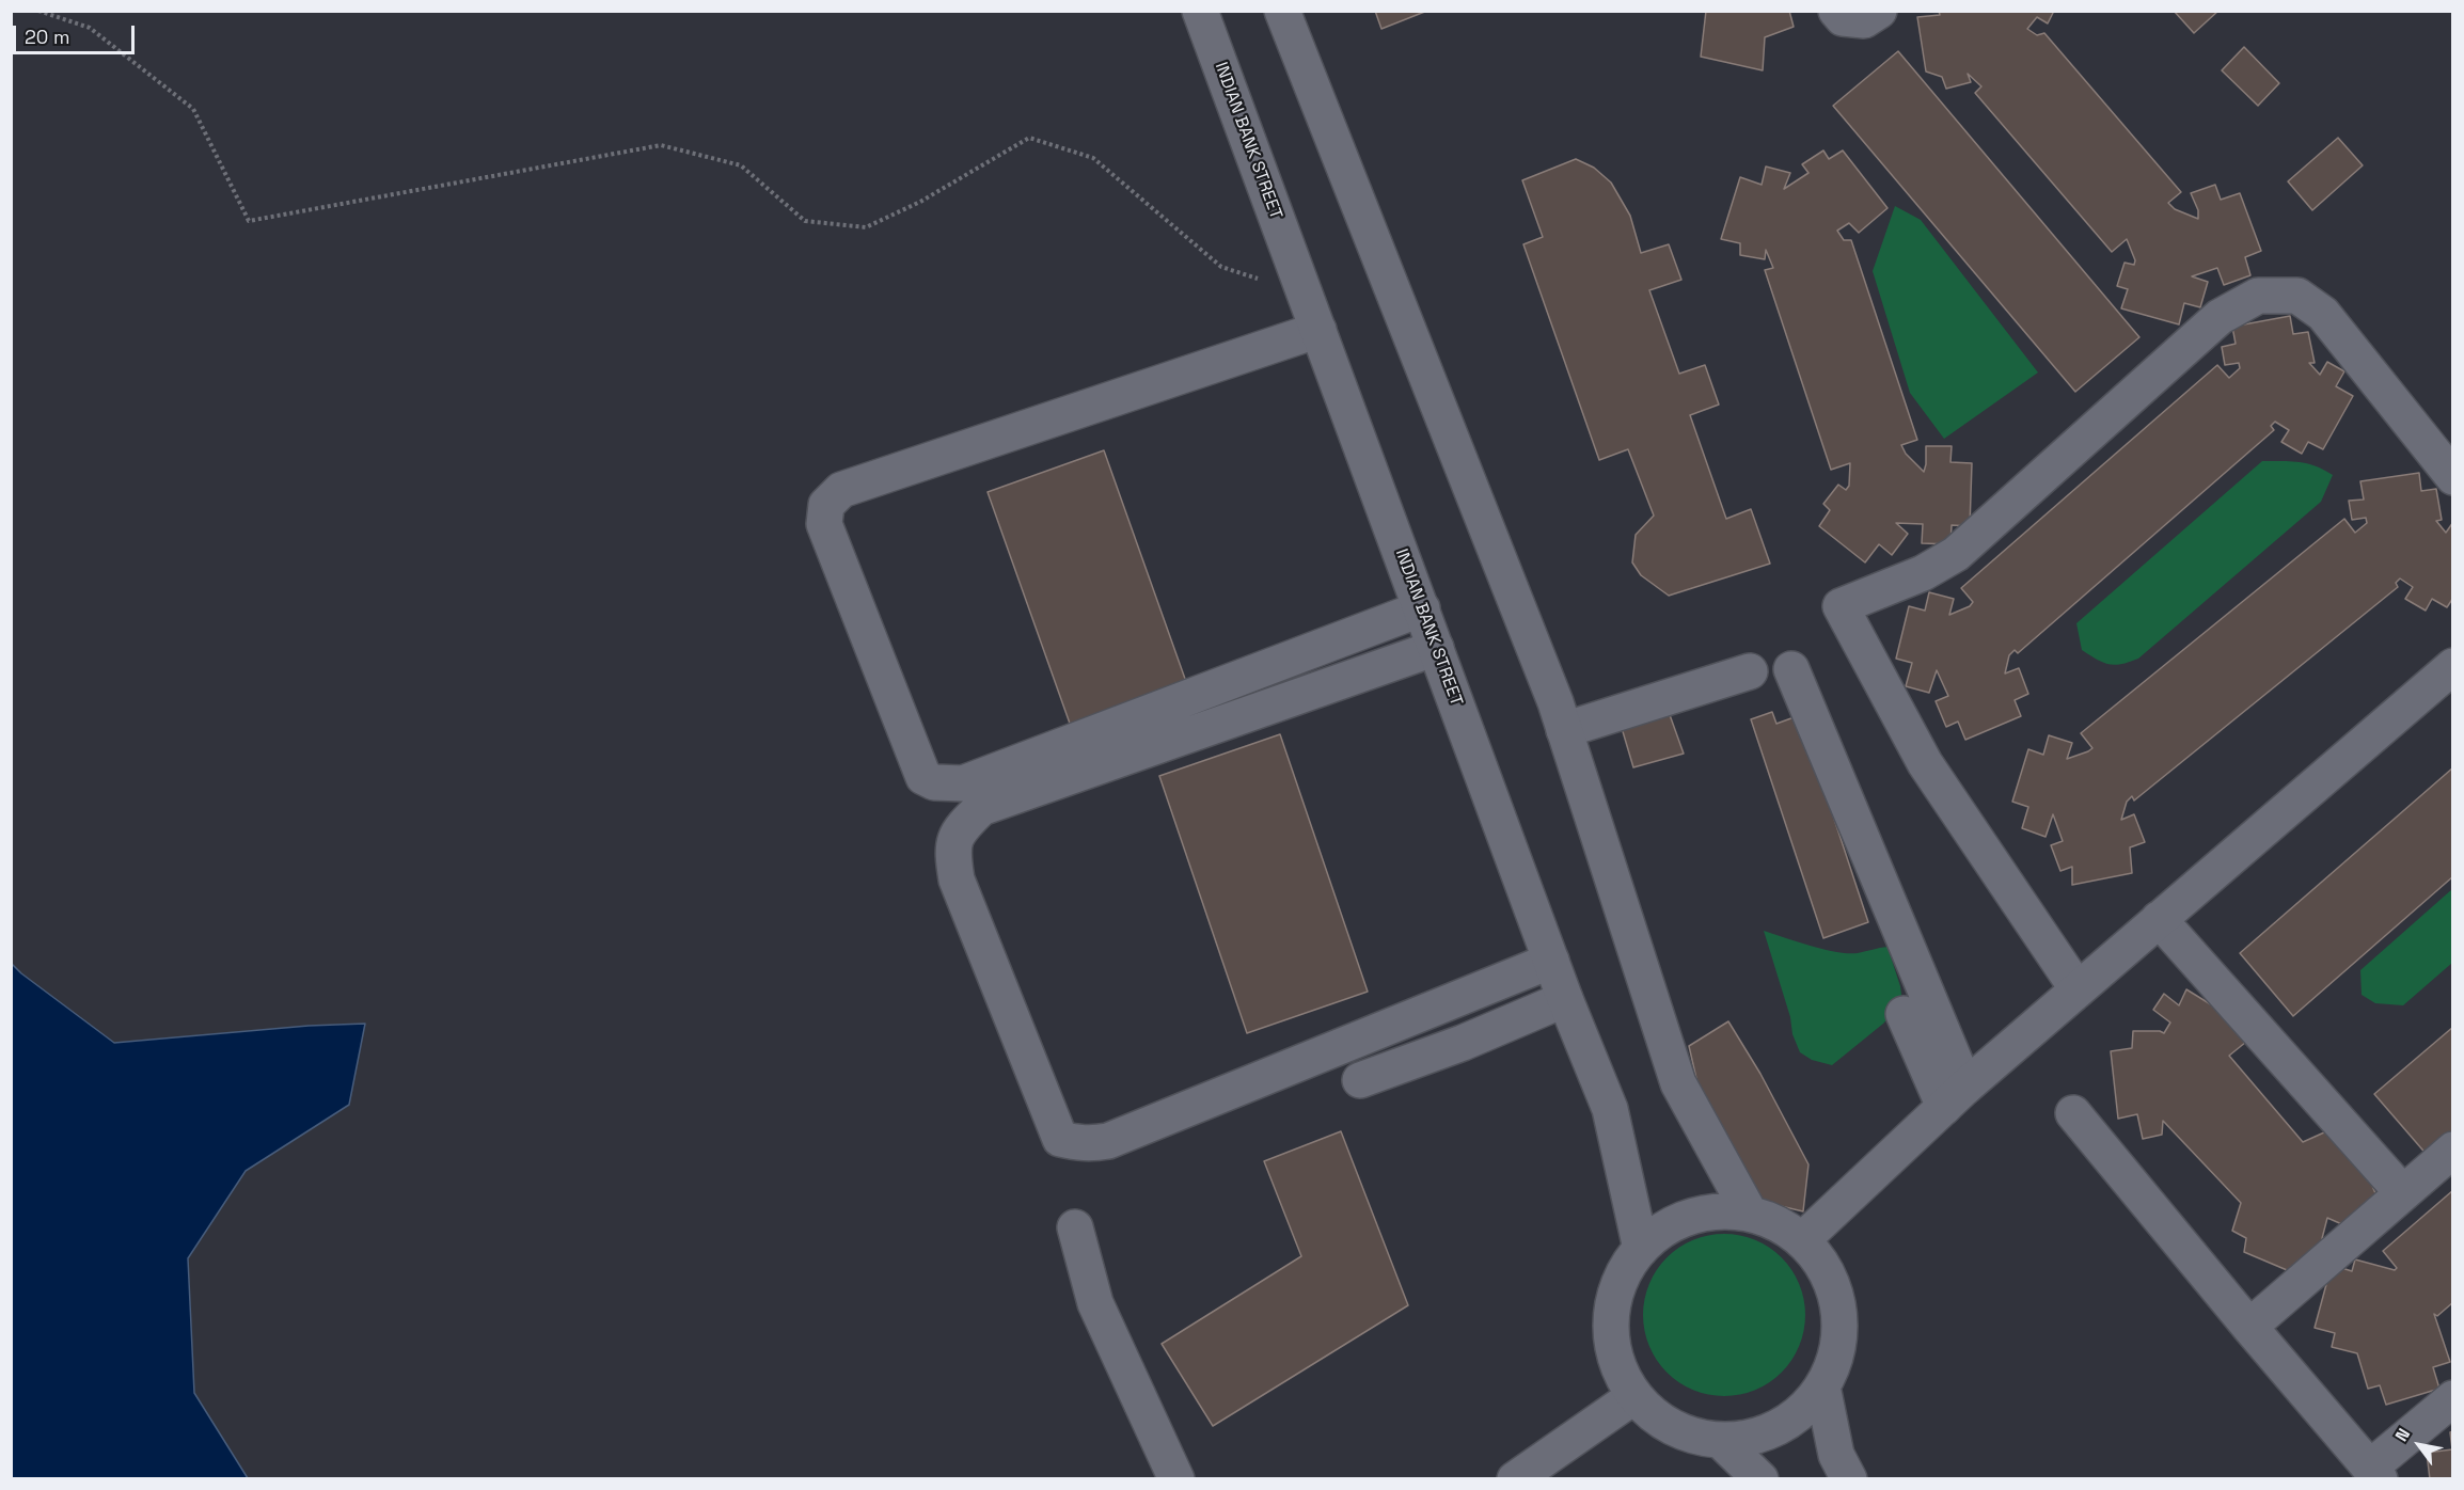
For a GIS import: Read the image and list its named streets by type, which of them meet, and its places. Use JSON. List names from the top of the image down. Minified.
{"streets":{"street":["INDIAN BANK STREET"]},"scale_bar":"20 m","north":"top left"}
